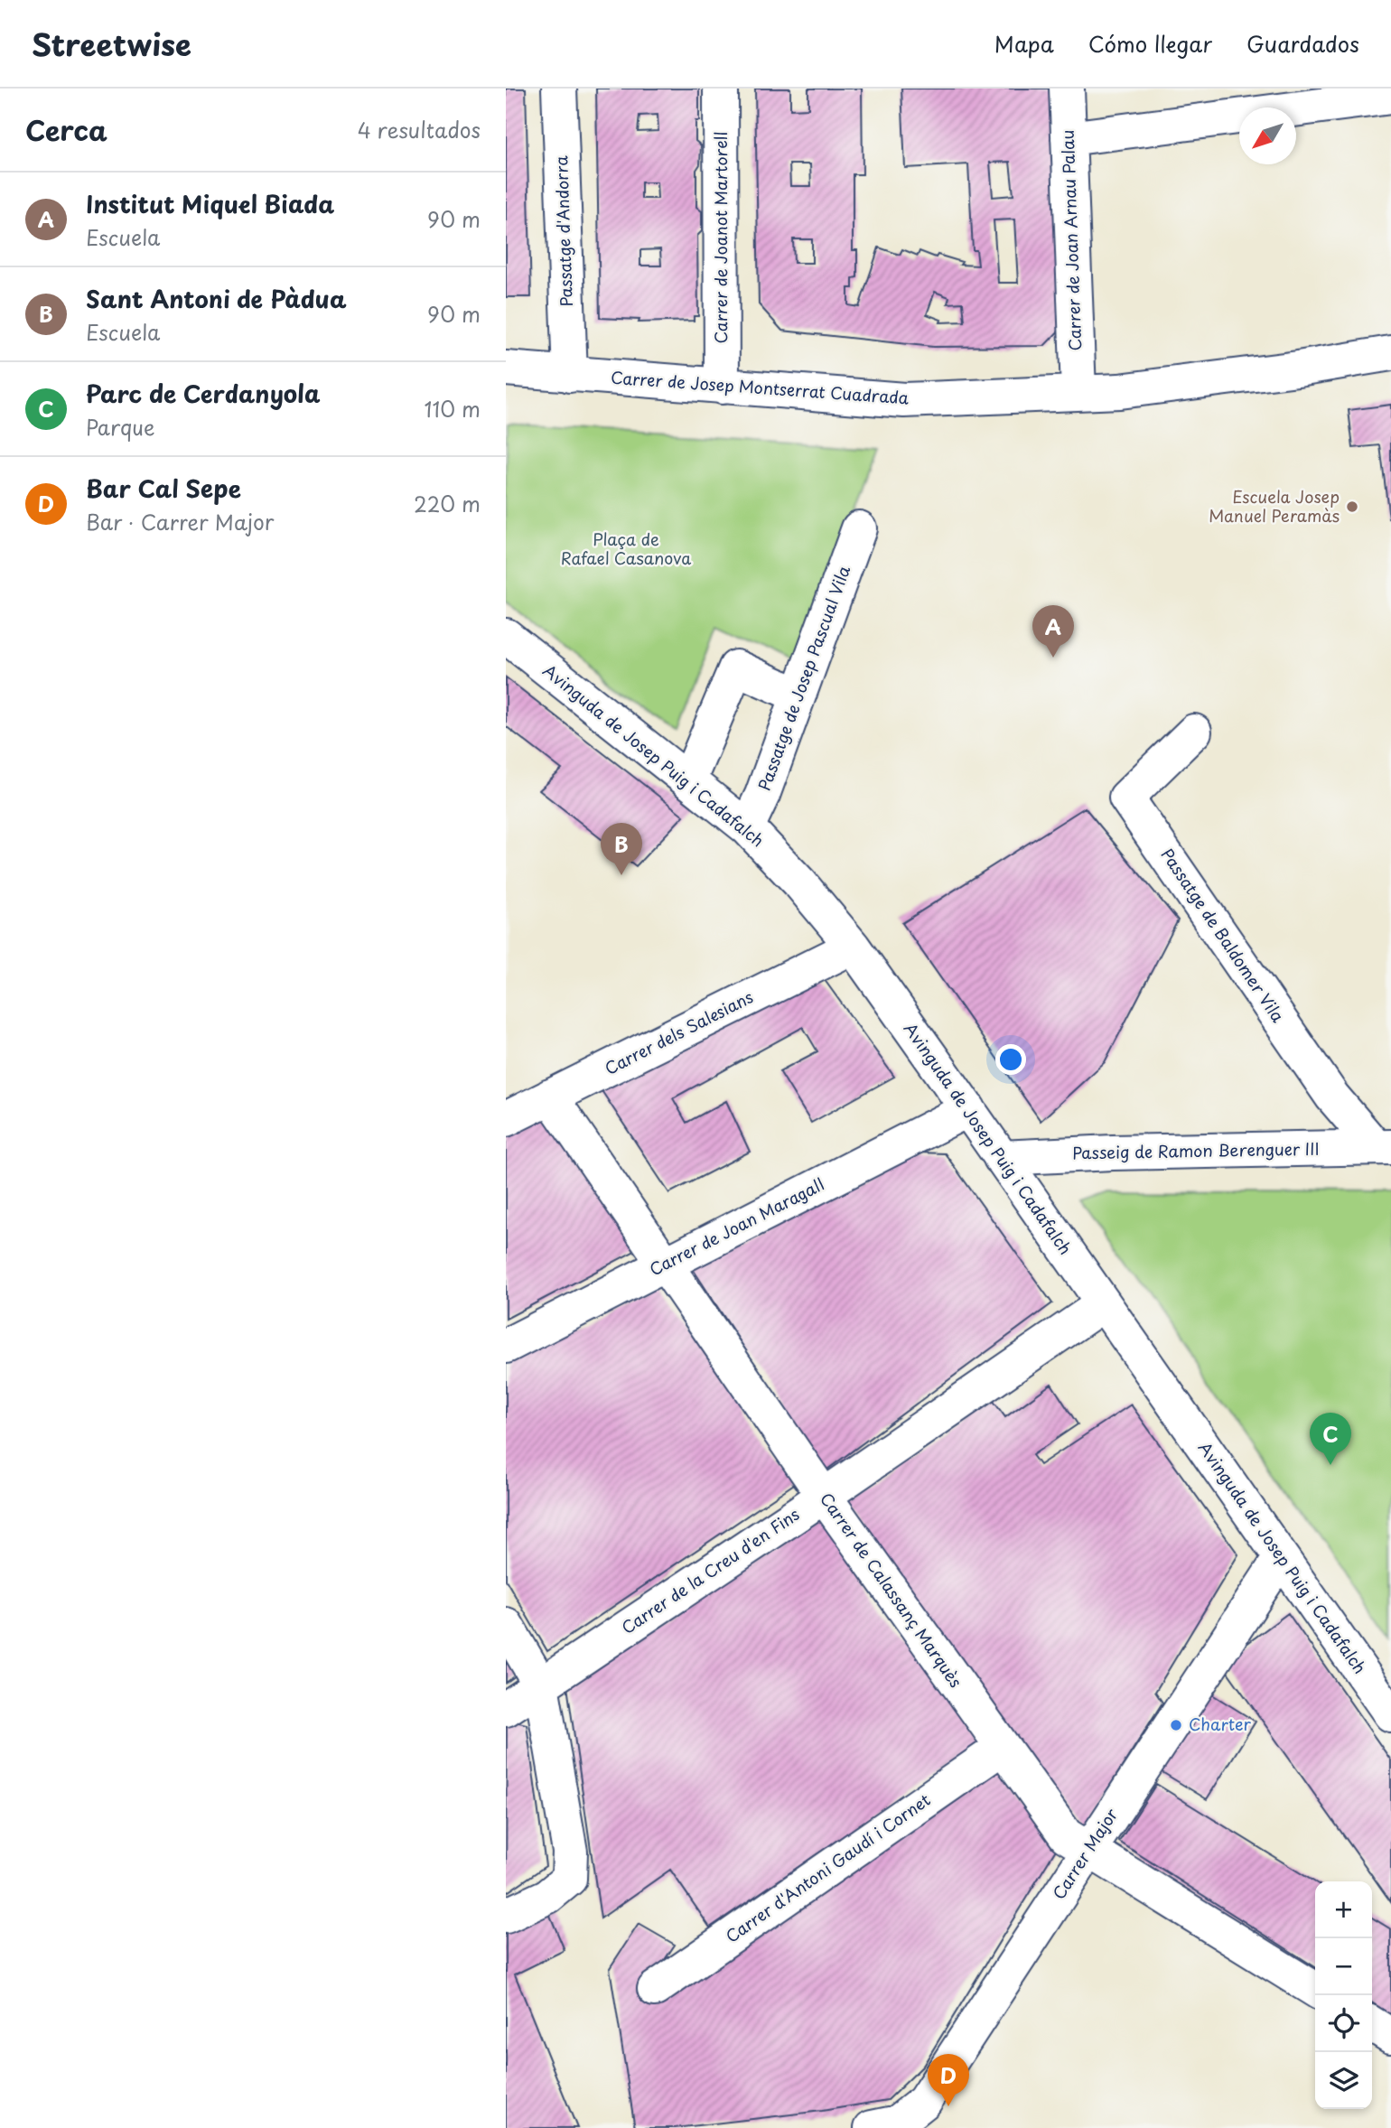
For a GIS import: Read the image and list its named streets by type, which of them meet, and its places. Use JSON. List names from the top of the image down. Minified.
{"streets":{"street":["Passatge d'Andorra","Carrer de Joanot Martorell","Carrer de Joan Arnau Palau","Carrer de Josep Montserrat Cuadrada","Passatge de Josep Pascual Vila","Avinguda de Josep Puig i Cadafalch","Passatge de Baldomer Vila","Carrer dels Salesians","Passeig de Ramon Berenguer III","Carrer de Joan Maragall","Carrer de la Creu d'en Fins","Carrer de Calassanç Marquès","Carrer Major","Carrer d'Antoni Gaudí i Cornet"]},"crossings":[["Passatge d'Andorra","Carrer de Josep Montserrat Cuadrada"],["Carrer de Joanot Martorell","Carrer de Josep Montserrat Cuadrada"],["Carrer de Joan Arnau Palau","Carrer de Josep Montserrat Cuadrada"],["Passatge de Josep Pascual Vila","Avinguda de Josep Puig i Cadafalch"],["Avinguda de Josep Puig i Cadafalch","Carrer dels Salesians"],["Avinguda de Josep Puig i Cadafalch","Passeig de Ramon Berenguer III"],["Avinguda de Josep Puig i Cadafalch","Carrer de Joan Maragall"],["Avinguda de Josep Puig i Cadafalch","Carrer de la Creu d'en Fins"],["Avinguda de Josep Puig i Cadafalch","Carrer Major"],["Passatge de Baldomer Vila","Passeig de Ramon Berenguer III"],["Carrer dels Salesians","Carrer de Calassanç Marquès"],["Carrer de Joan Maragall","Carrer de Calassanç Marquès"],["Carrer de la Creu d'en Fins","Carrer de Calassanç Marquès"],["Carrer de Calassanç Marquès","Carrer Major"],["Carrer de Calassanç Marquès","Carrer d'Antoni Gaudí i Cornet"]],"parks":["Plaça de Rafael Casanova"],"places":["Escuela Josep Manuel Peramàs","Charter"],"north":"bottom left","page":{"header":"Streetwise","nav":["Mapa","Cómo llegar","Guardados"],"heading":["Cerca","4 resultados"],"list":[{"mark":"A","name":"Institut Miquel Biada","note":"Escuela","value":"90 m"},{"mark":"B","name":"Sant Antoni de Pàdua","note":"Escuela","value":"90 m"},{"mark":"C","name":"Parc de Cerdanyola","note":"Parque","value":"110 m"},{"mark":"D","name":"Bar Cal Sepe","note":"Bar · Carrer Major","value":"220 m"}],"pins":["A","B","C","D"],"map_buttons":["+","−"]}}
